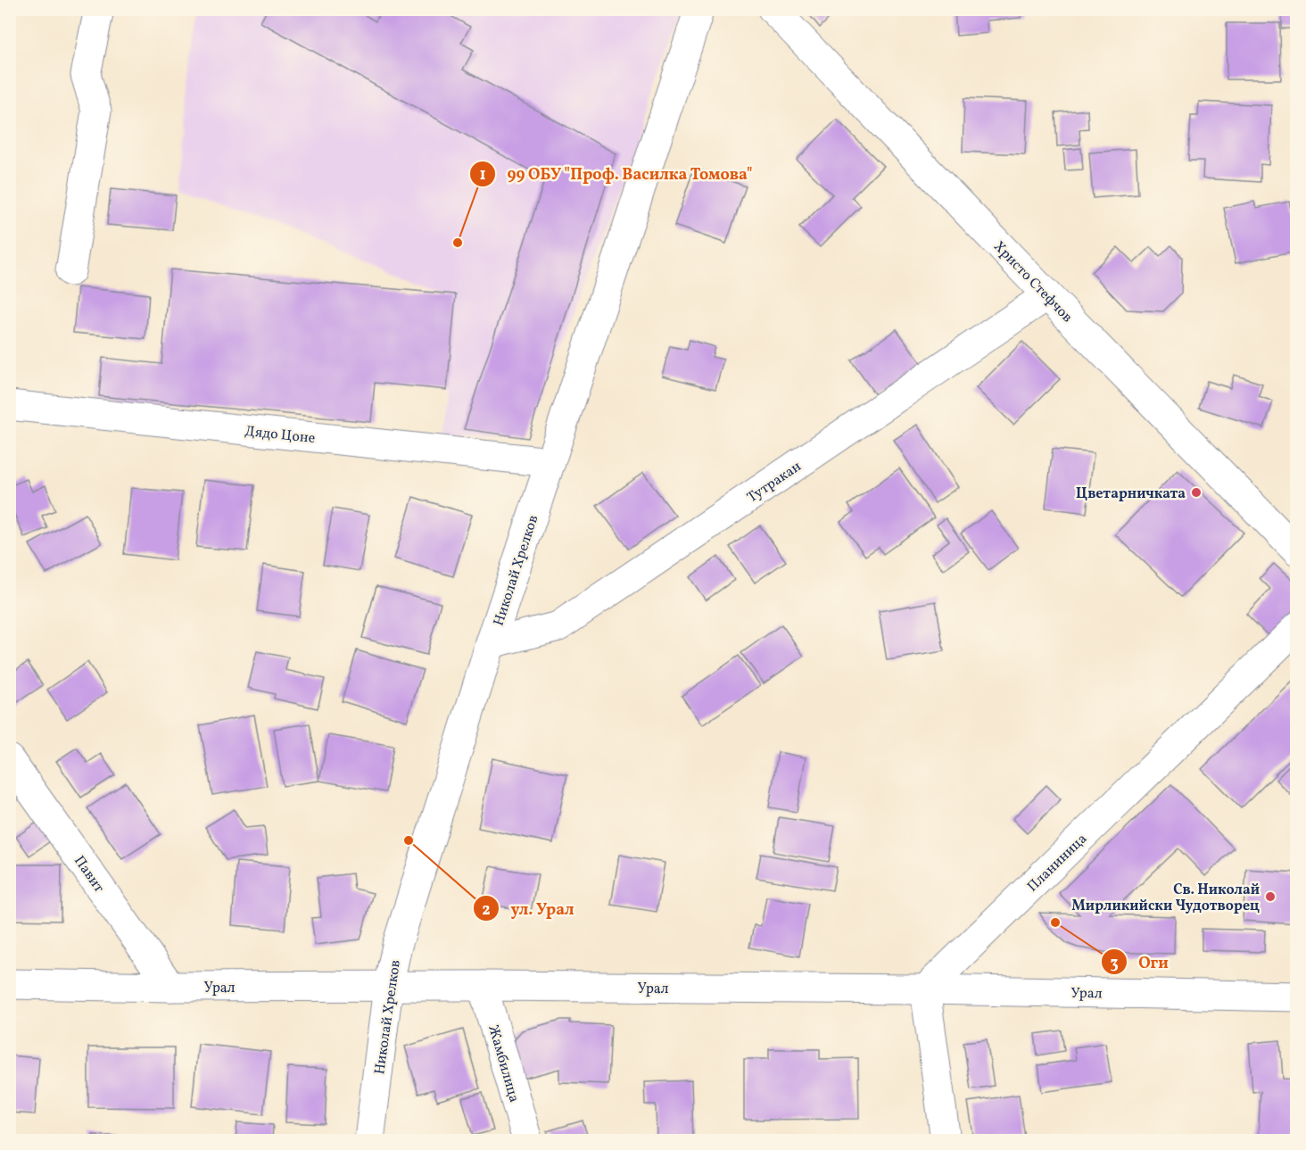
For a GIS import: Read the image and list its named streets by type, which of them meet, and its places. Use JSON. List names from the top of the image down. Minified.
{"streets":{"street":["Христо Стефчов","Дядо Цоне","Тутракан","Николай Хрелков","Планиница","Павит","Урал","Жамбилица"]},"crossings":[["Христо Стефчов","Тутракан"],["Дядо Цоне","Николай Хрелков"],["Тутракан","Николай Хрелков"],["Николай Хрелков","Урал"],["Планиница","Урал"],["Павит","Урал"],["Урал","Жамбилица"]],"places":["99 ОБУ \"Проф. Василка Томова\"","Цветарничката","ул. Урал","Св. Николай Мирликийски Чудотворец","Оги"]}
